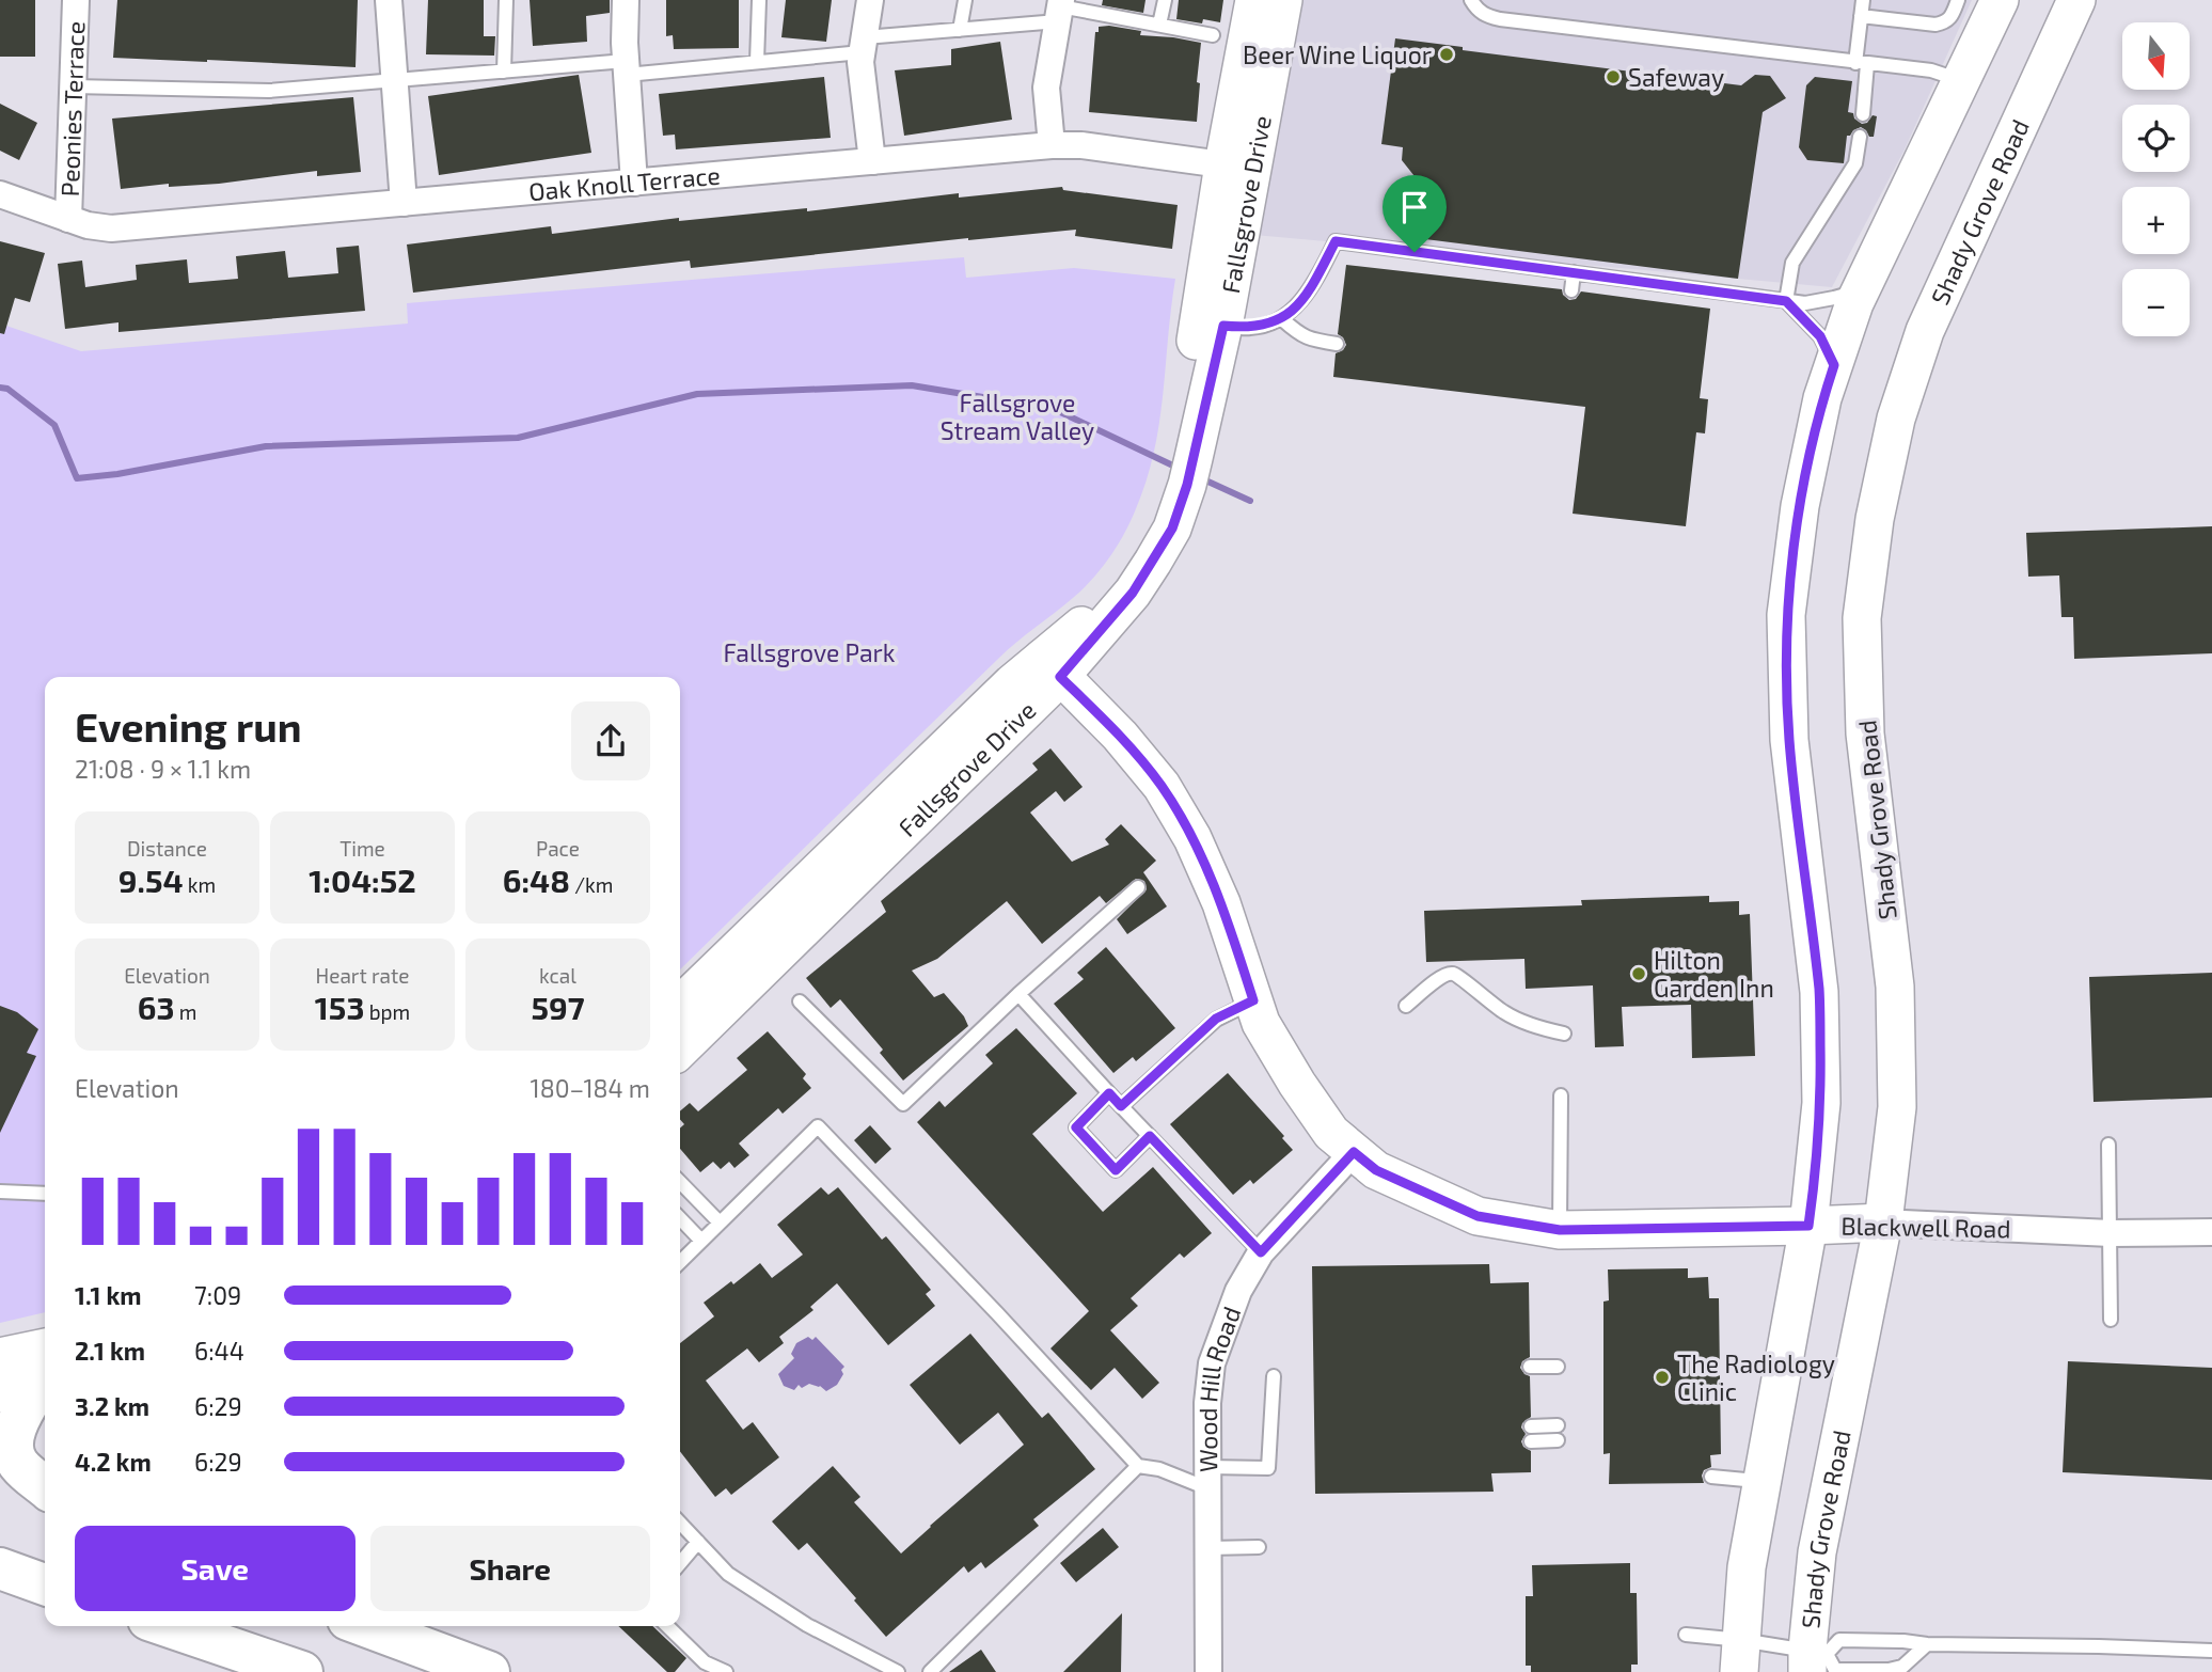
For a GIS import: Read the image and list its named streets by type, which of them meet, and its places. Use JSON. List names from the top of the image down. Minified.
{"streets":{"street":["Peonies Terrace","Oak Knoll Terrace","Fallsgrove Drive","Shady Grove Road","Blackwell Road","Wood Hill Road"]},"crossings":[["Peonies Terrace","Oak Knoll Terrace"],["Oak Knoll Terrace","Fallsgrove Drive"],["Fallsgrove Drive","Blackwell Road"],["Shady Grove Road","Blackwell Road"],["Blackwell Road","Wood Hill Road"]],"parks":["Fallsgrove Stream Valley","Fallsgrove Park"],"places":["Beer Wine Liquor","Safeway","Hilton Garden Inn","The Radiology Clinic"],"north":"bottom","page":{"map_buttons":["+","−"],"heading":["Evening run","21:08 · 9 × 1.1 km"],"stats":[["Distance","9.54 km"],["Time","1:04:52"],["Pace","6:48 /km"],["Elevation","63 m"],["Heart rate","153 bpm"],["kcal","597"]],"chart":["Elevation","180–184 m"],"list":[{"name":"1.1 km","note":"7:09"},{"name":"2.1 km","note":"6:44"},{"name":"3.2 km","note":"6:29"},{"name":"4.2 km","note":"6:29"}],"buttons":["Save","Share"]}}
